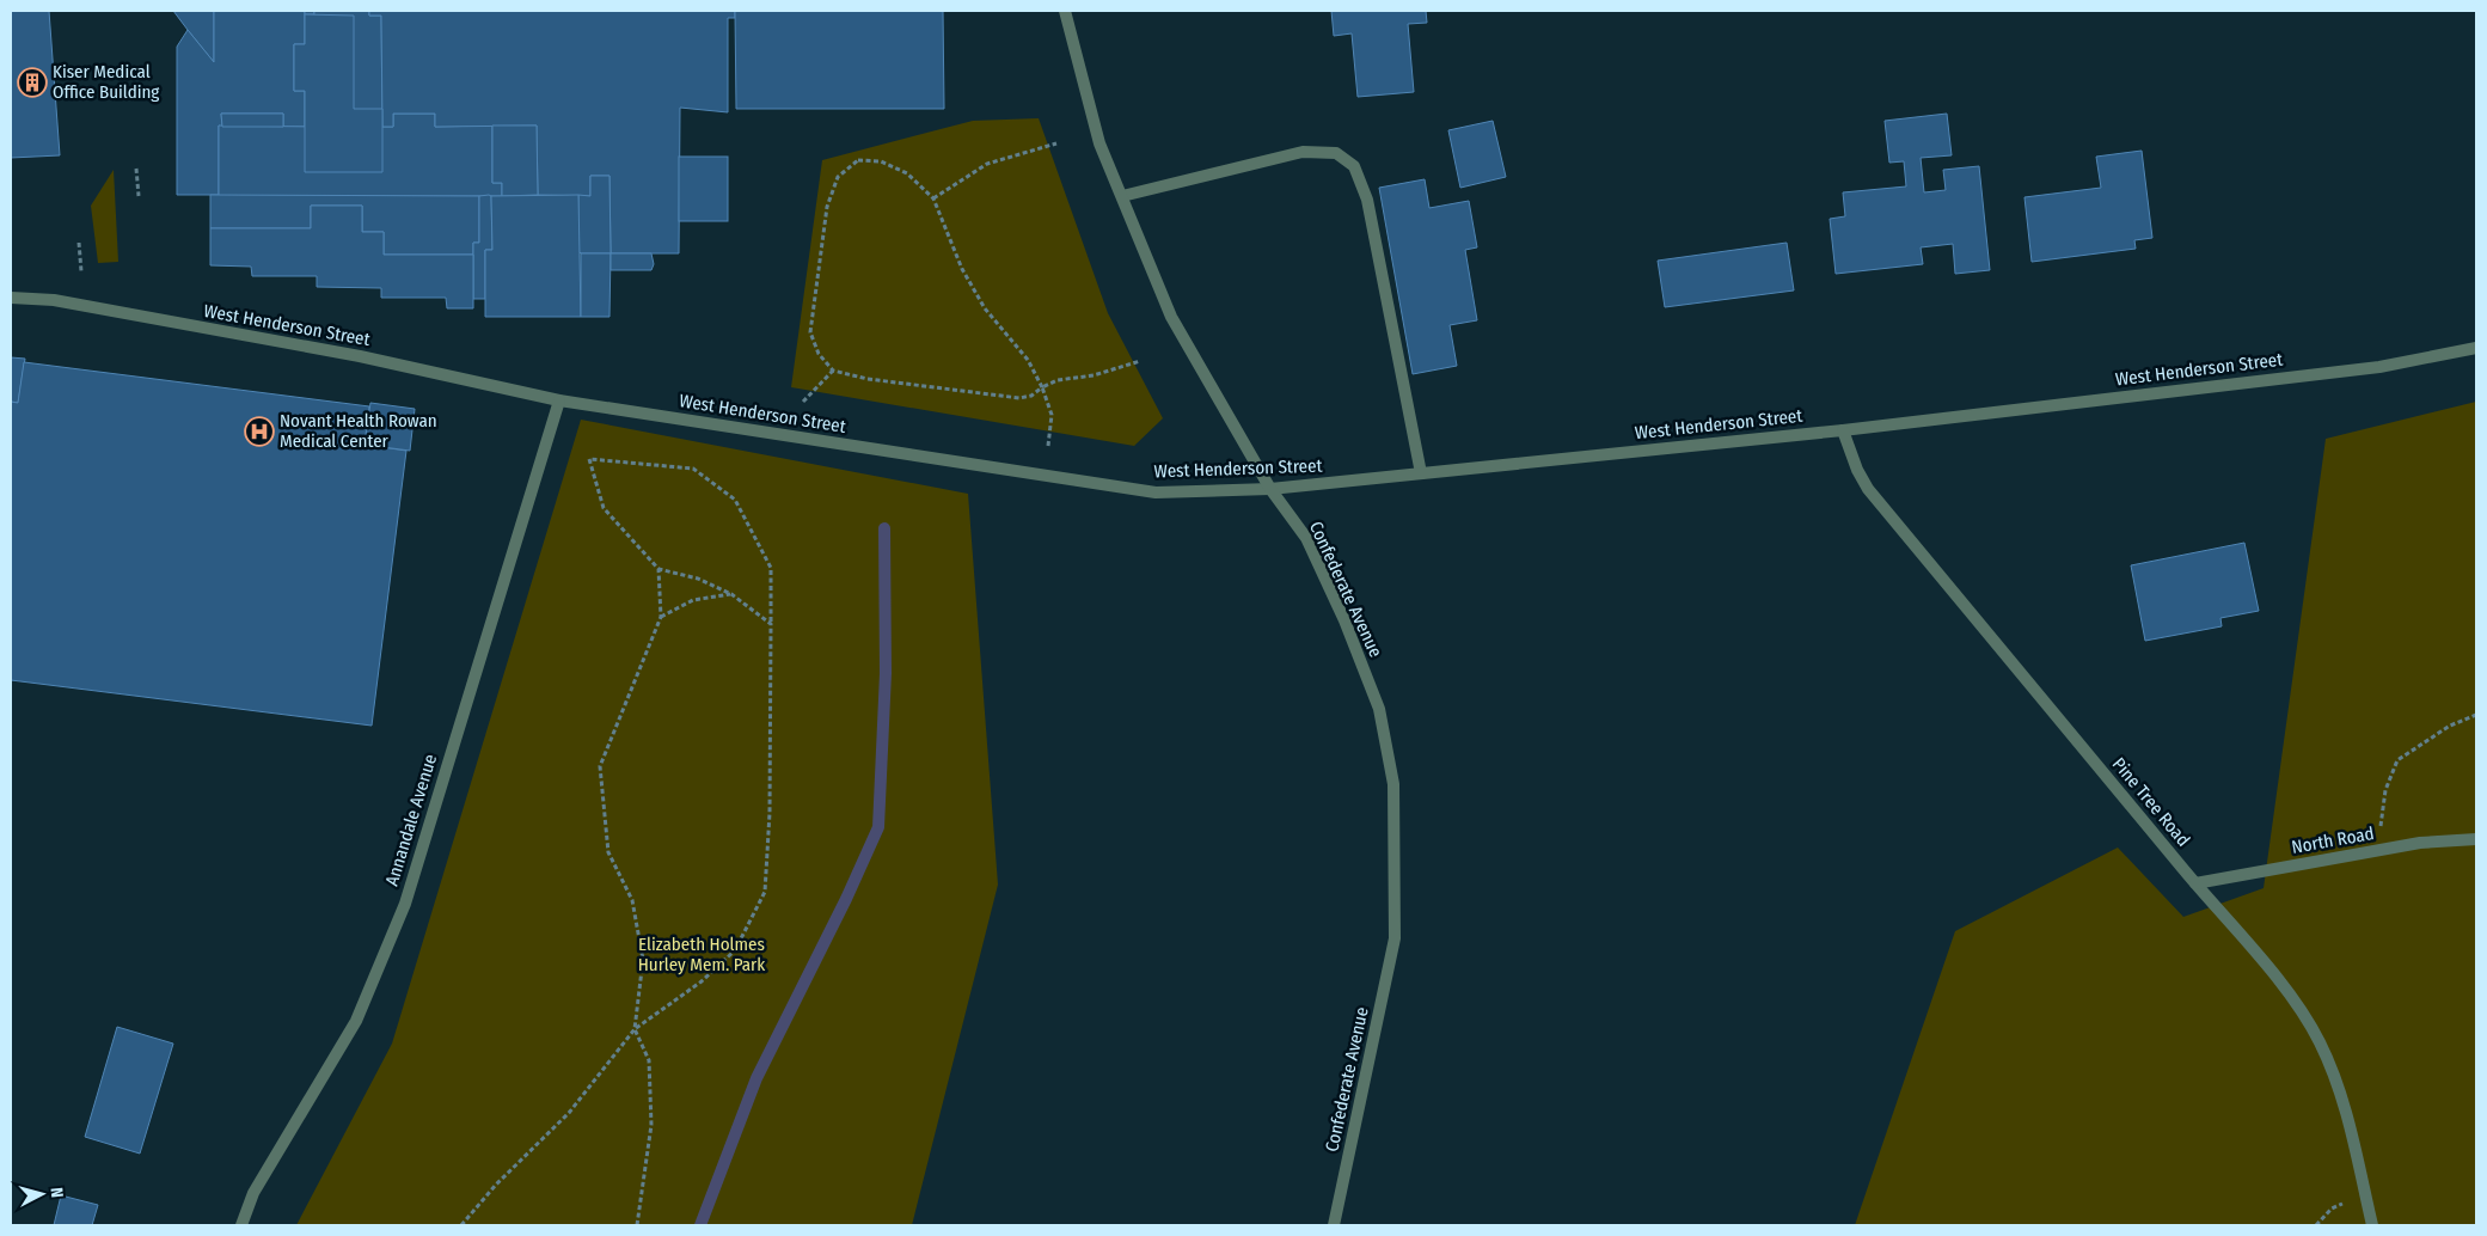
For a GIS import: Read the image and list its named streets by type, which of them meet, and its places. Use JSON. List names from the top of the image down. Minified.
{"streets":{"street":["West Henderson Street","Confederate Avenue","Pine Tree Road","Annandale Avenue","North Road"]},"crossings":[["West Henderson Street","Confederate Avenue"],["West Henderson Street","Pine Tree Road"],["West Henderson Street","Annandale Avenue"],["Pine Tree Road","North Road"]],"parks":["Elizabeth Holmes Hurley Mem. Park"],"places":{"building":["Kiser Medical Office Building"],"hospital":["Novant Health Rowan Medical Center"]},"north":"right"}
